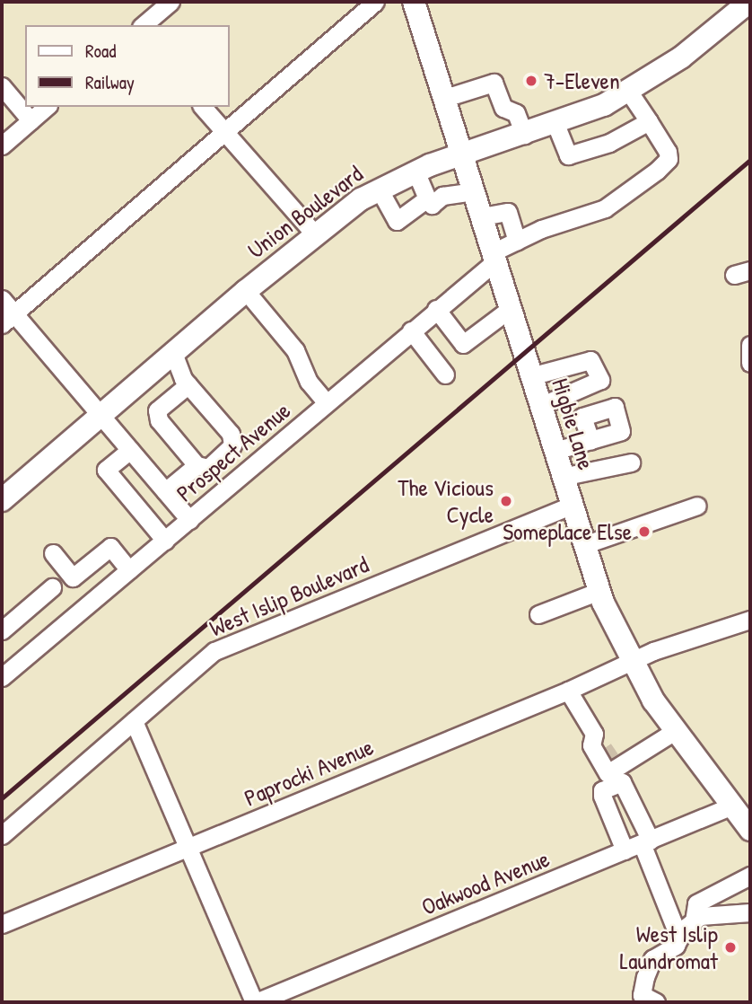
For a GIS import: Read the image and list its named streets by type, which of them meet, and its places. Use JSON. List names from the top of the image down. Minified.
{"streets":{"main road":["Union Boulevard","Higbie Lane"],"street":["Prospect Avenue","West Islip Boulevard","Paprocki Avenue","Oakwood Avenue"]},"crossings":[["Union Boulevard","Higbie Lane"],["Higbie Lane","Prospect Avenue"],["Higbie Lane","West Islip Boulevard"],["Higbie Lane","Paprocki Avenue"],["Higbie Lane","Oakwood Avenue"]],"places":["7-Eleven","The Vicious Cycle","Someplace Else","West Islip Laundromat"],"legend":["Road","Railway"]}
